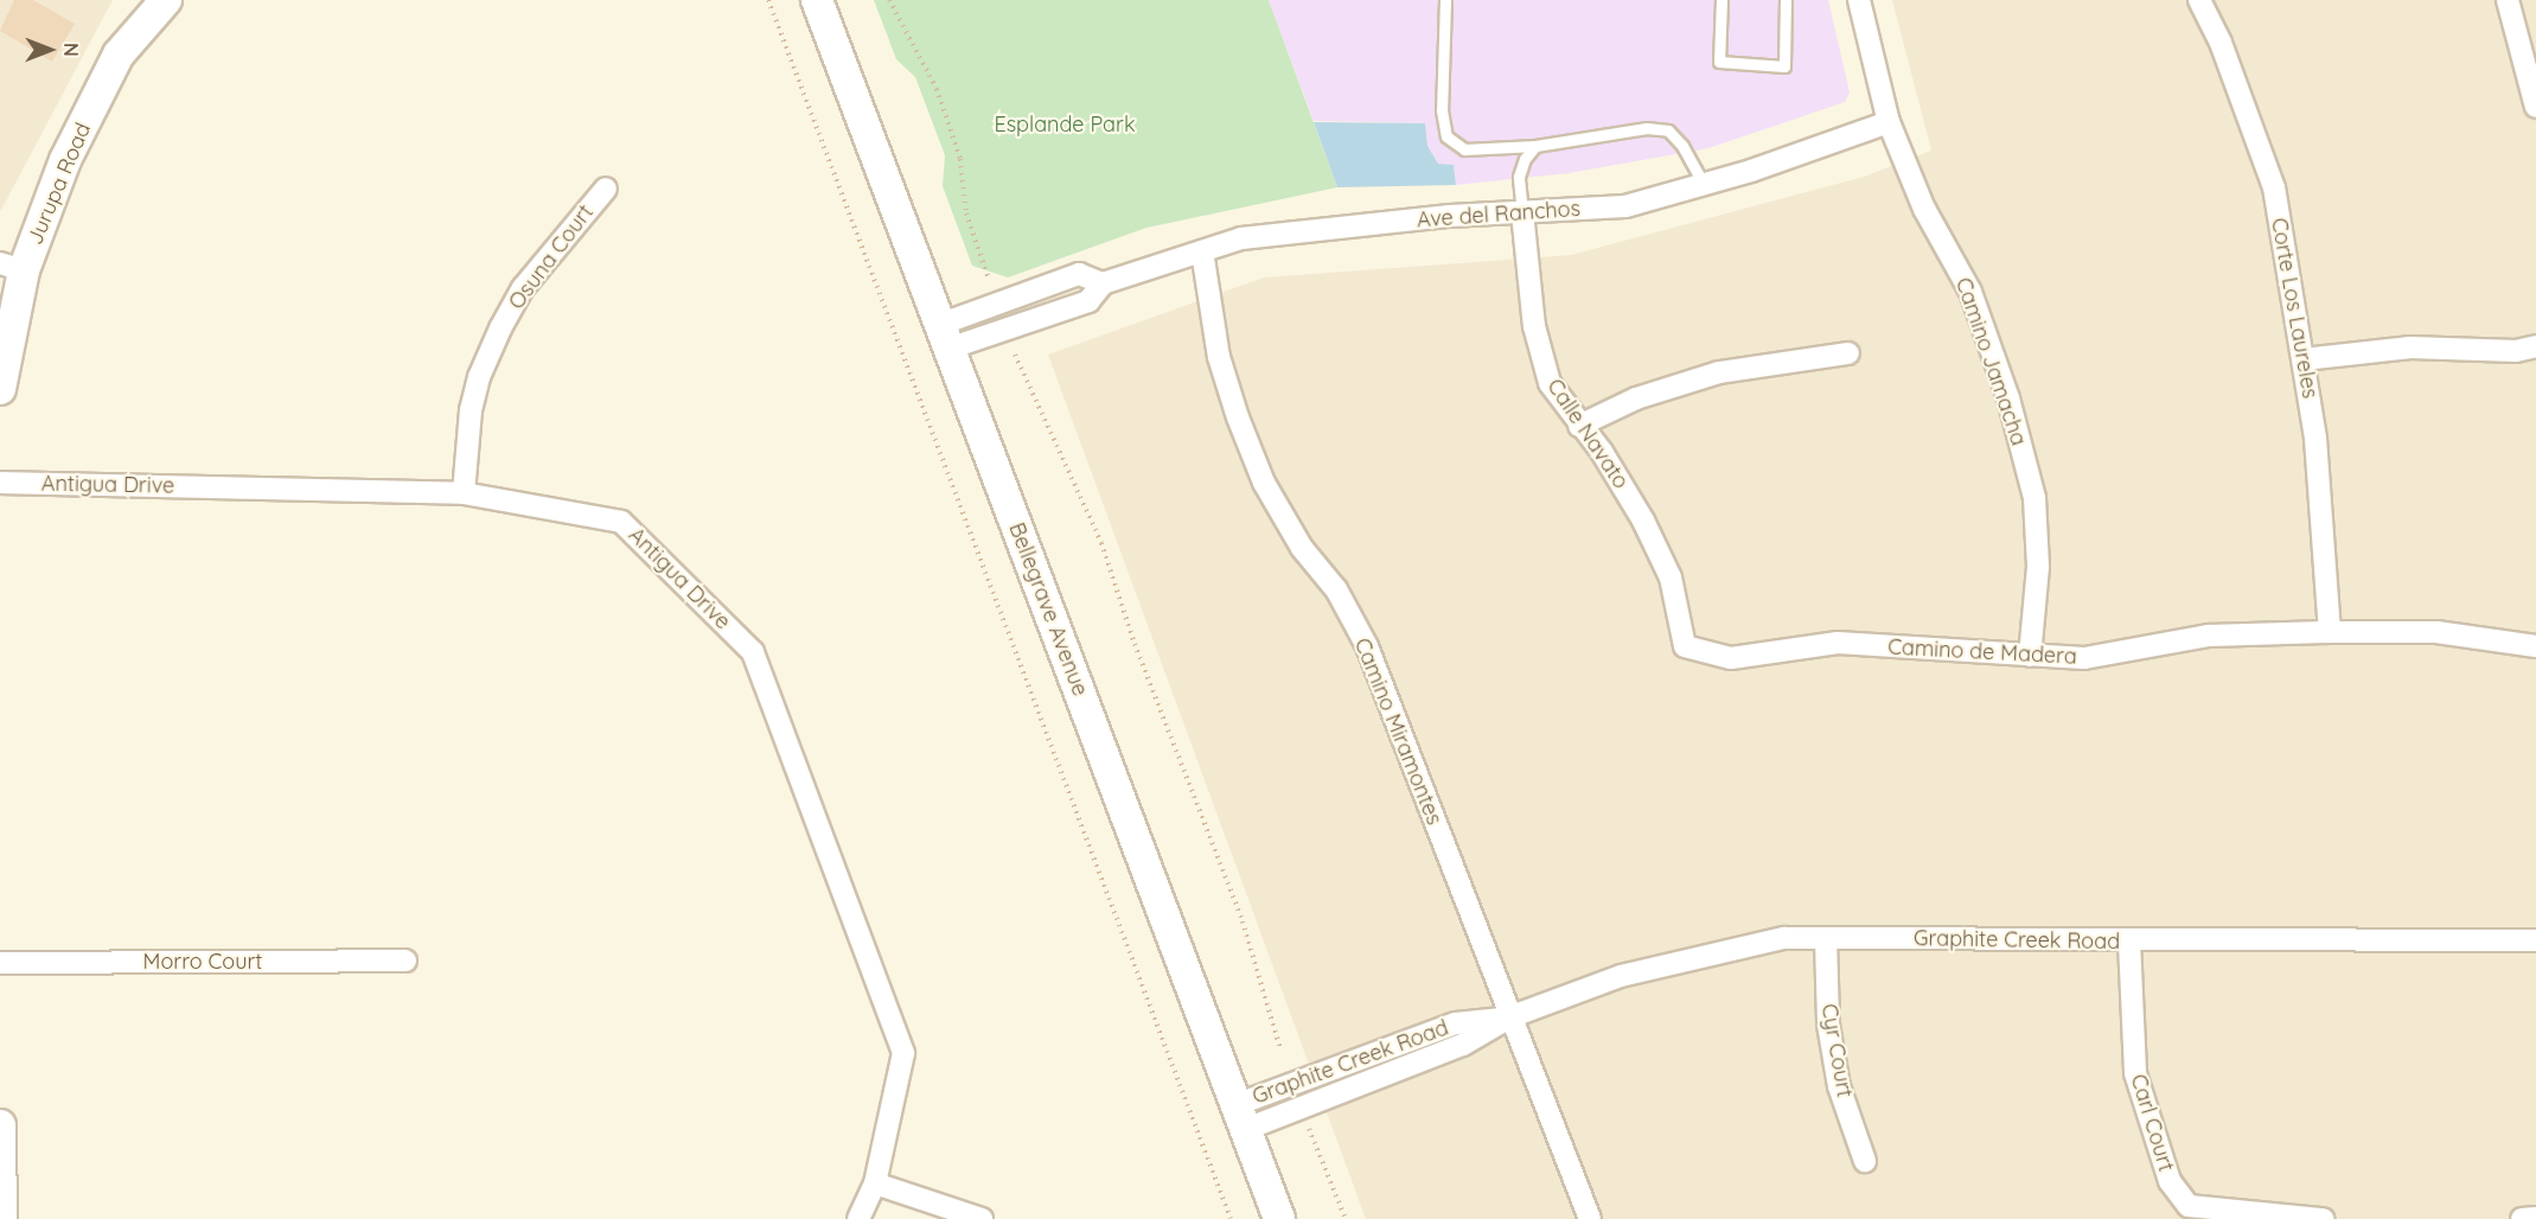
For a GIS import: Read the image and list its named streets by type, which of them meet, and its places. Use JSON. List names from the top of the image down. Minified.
{"streets":{"main road":["Jurupa Road","Bellegrave Avenue"],"street":["Ave del Ranchos","Osuna Court","Corte Los Laureles","Camino Jamacha","Calle Navato","Antigua Drive","Camino de Madera","Camino Miramontes","Graphite Creek Road","Morro Court","Cyr Court","Carl Court"]},"crossings":[["Ave del Ranchos","Camino Jamacha"],["Ave del Ranchos","Calle Navato"],["Ave del Ranchos","Bellegrave Avenue"],["Ave del Ranchos","Camino Miramontes"],["Osuna Court","Antigua Drive"],["Corte Los Laureles","Camino de Madera"],["Camino Jamacha","Camino de Madera"],["Calle Navato","Camino de Madera"],["Bellegrave Avenue","Graphite Creek Road"],["Camino Miramontes","Graphite Creek Road"],["Graphite Creek Road","Cyr Court"],["Graphite Creek Road","Carl Court"]],"parks":["Esplande Park"],"north":"right"}
